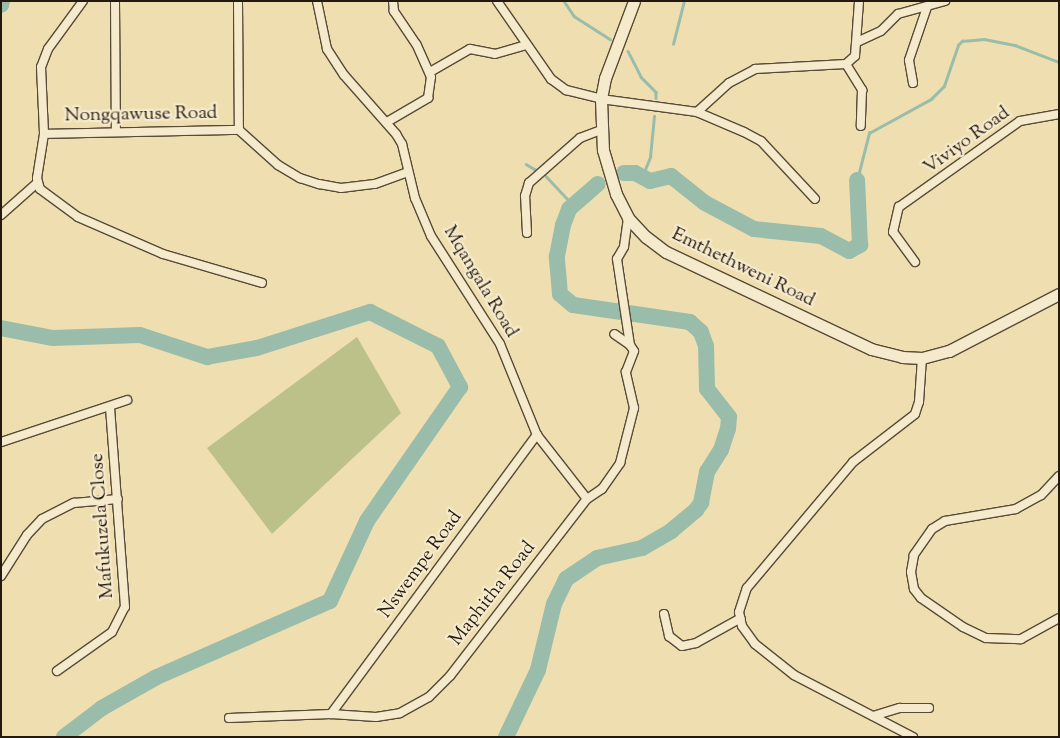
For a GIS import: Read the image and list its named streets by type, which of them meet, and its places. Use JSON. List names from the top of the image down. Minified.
{"streets":{"street":["Nongqawuse Road","Viviyo Road","Emthethweni Road","Mqangala Road","Mafukuzela Close","Nswempe Road","Maphitha Road"]},"crossings":[["Mqangala Road","Nswempe Road"],["Mqangala Road","Maphitha Road"],["Nswempe Road","Maphitha Road"]]}
